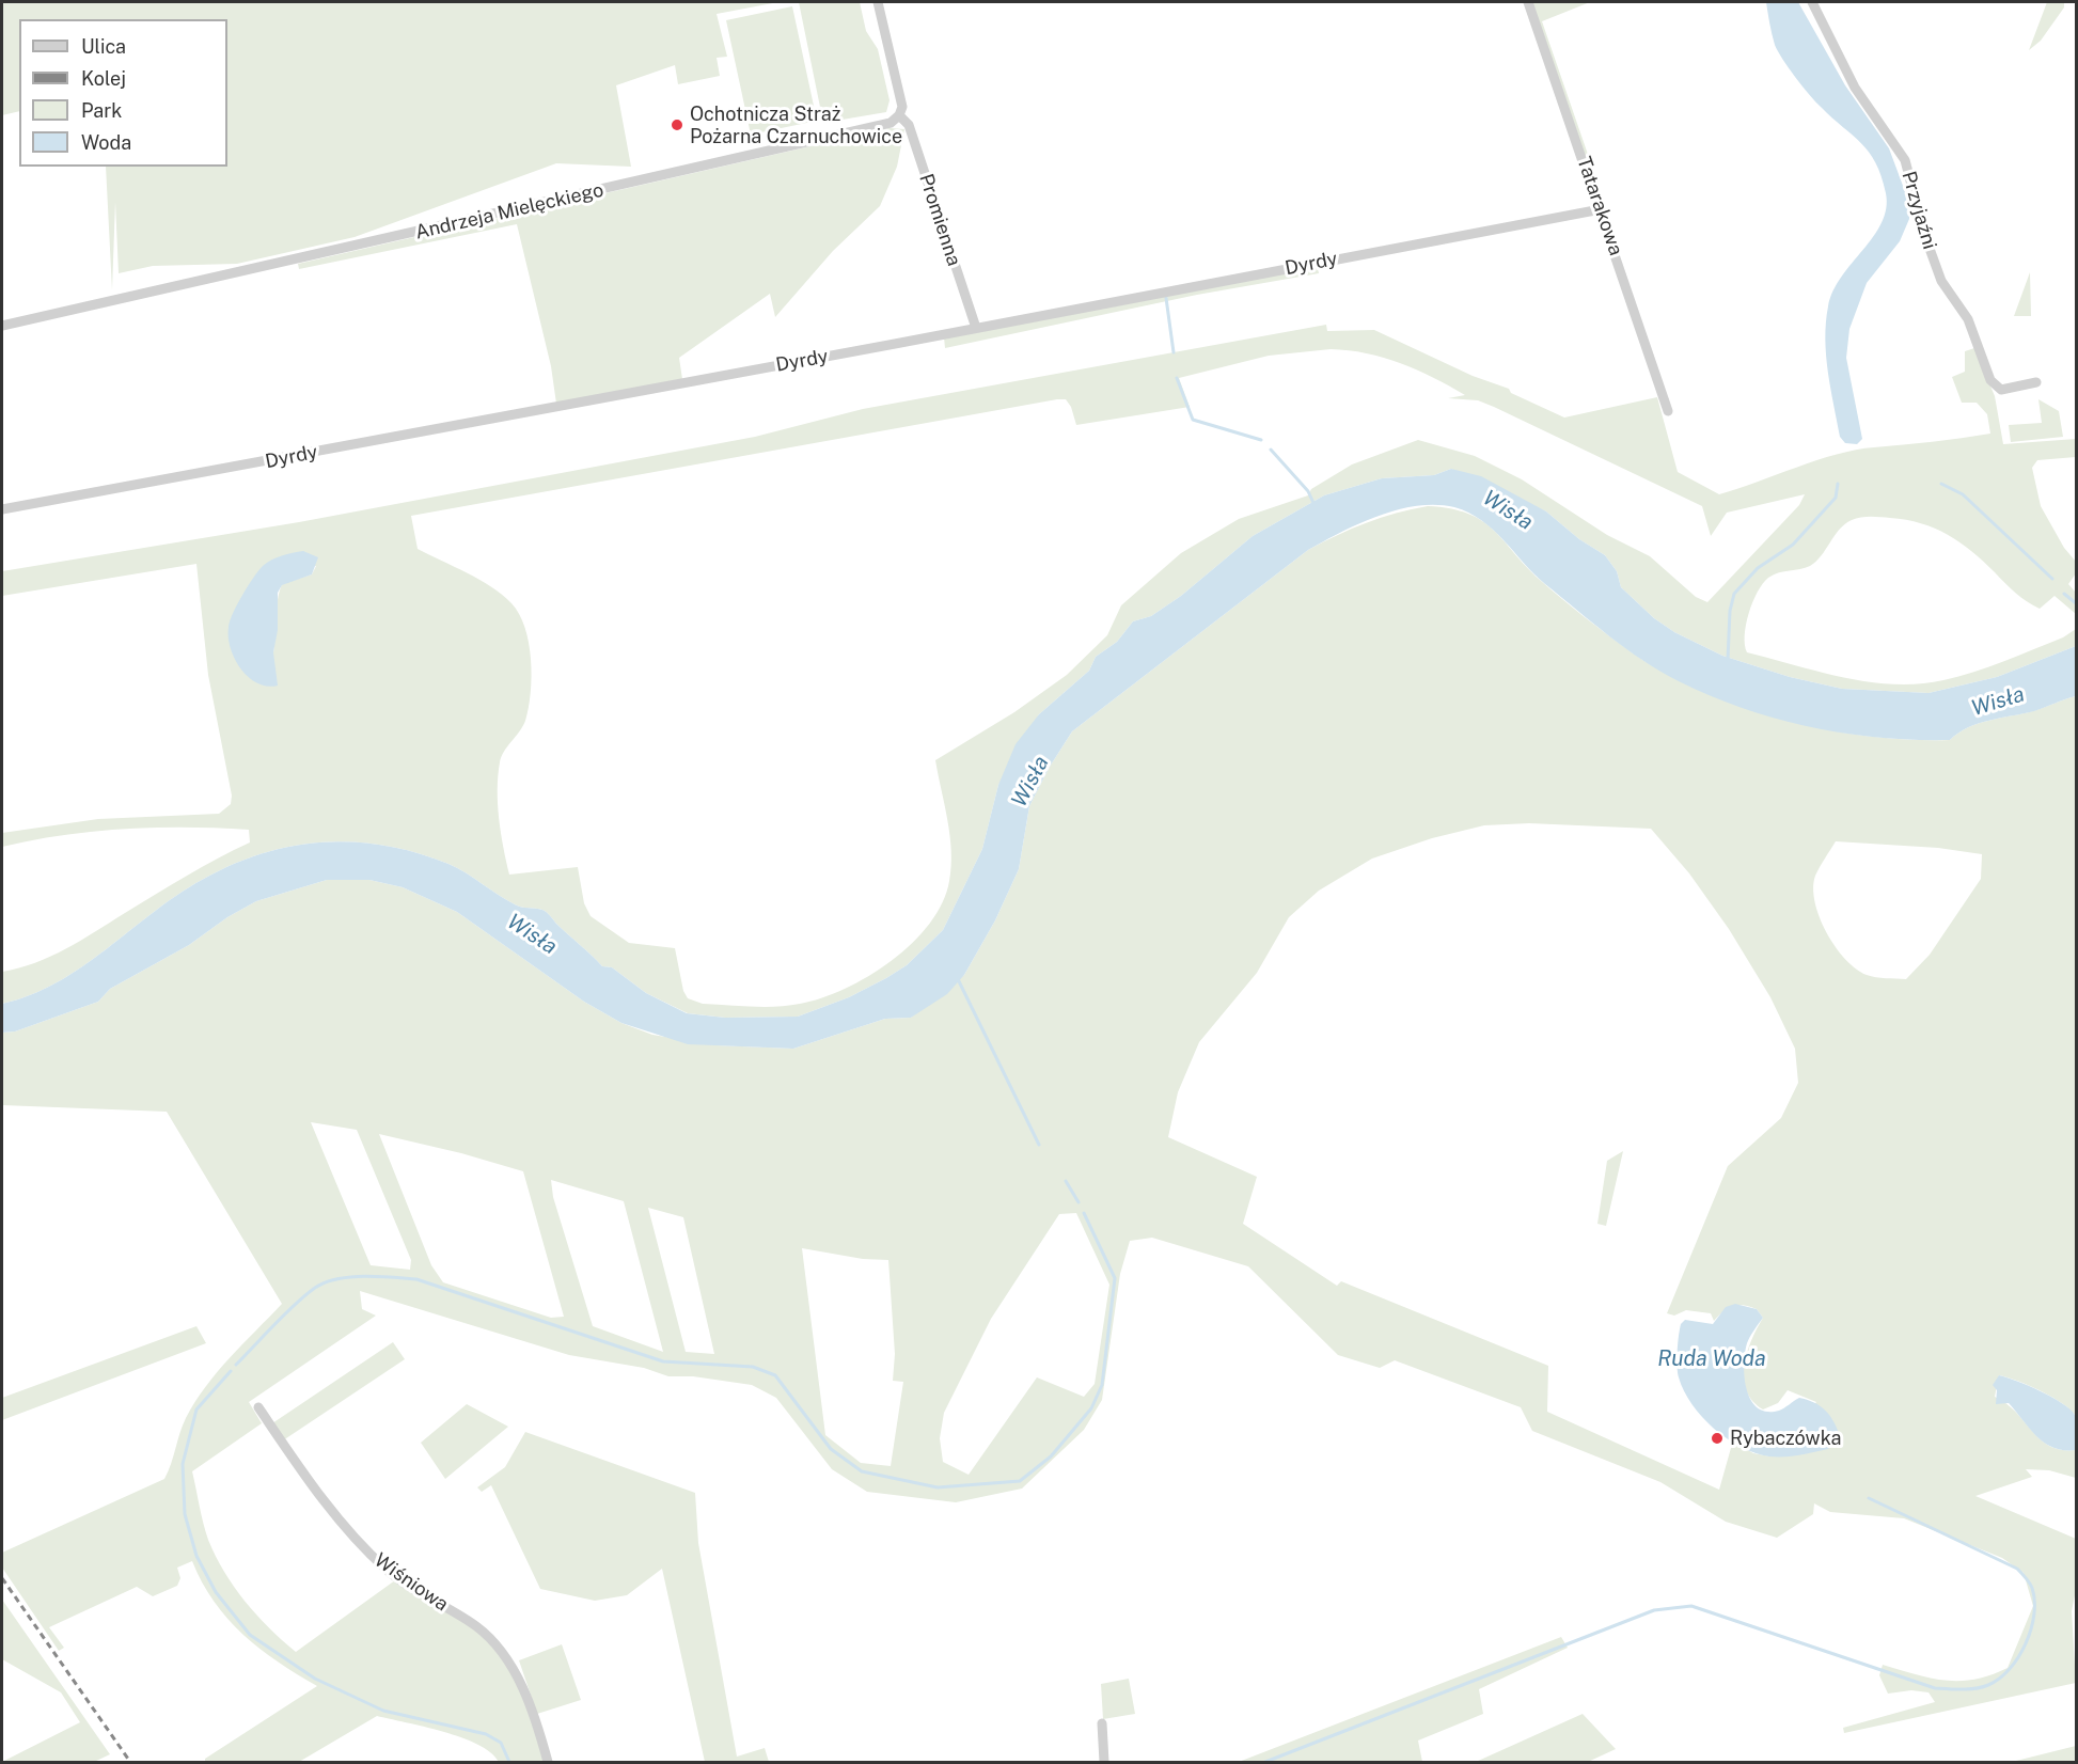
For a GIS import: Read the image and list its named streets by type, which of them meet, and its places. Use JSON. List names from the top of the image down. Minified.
{"streets":{"street":["Tatarakowa","Przyjaźni","Andrzeja Mielęckiego","Promienna","Dyrdy","Wiśniowa"]},"crossings":[["Tatarakowa","Dyrdy"],["Andrzeja Mielęckiego","Promienna"],["Promienna","Dyrdy"]],"water":["Wisła","Ruda Woda"],"places":["Ochotnicza Straż Pożarna Czarnuchowice","Rybaczówka"],"legend":["Ulica","Kolej","Park","Woda"]}
